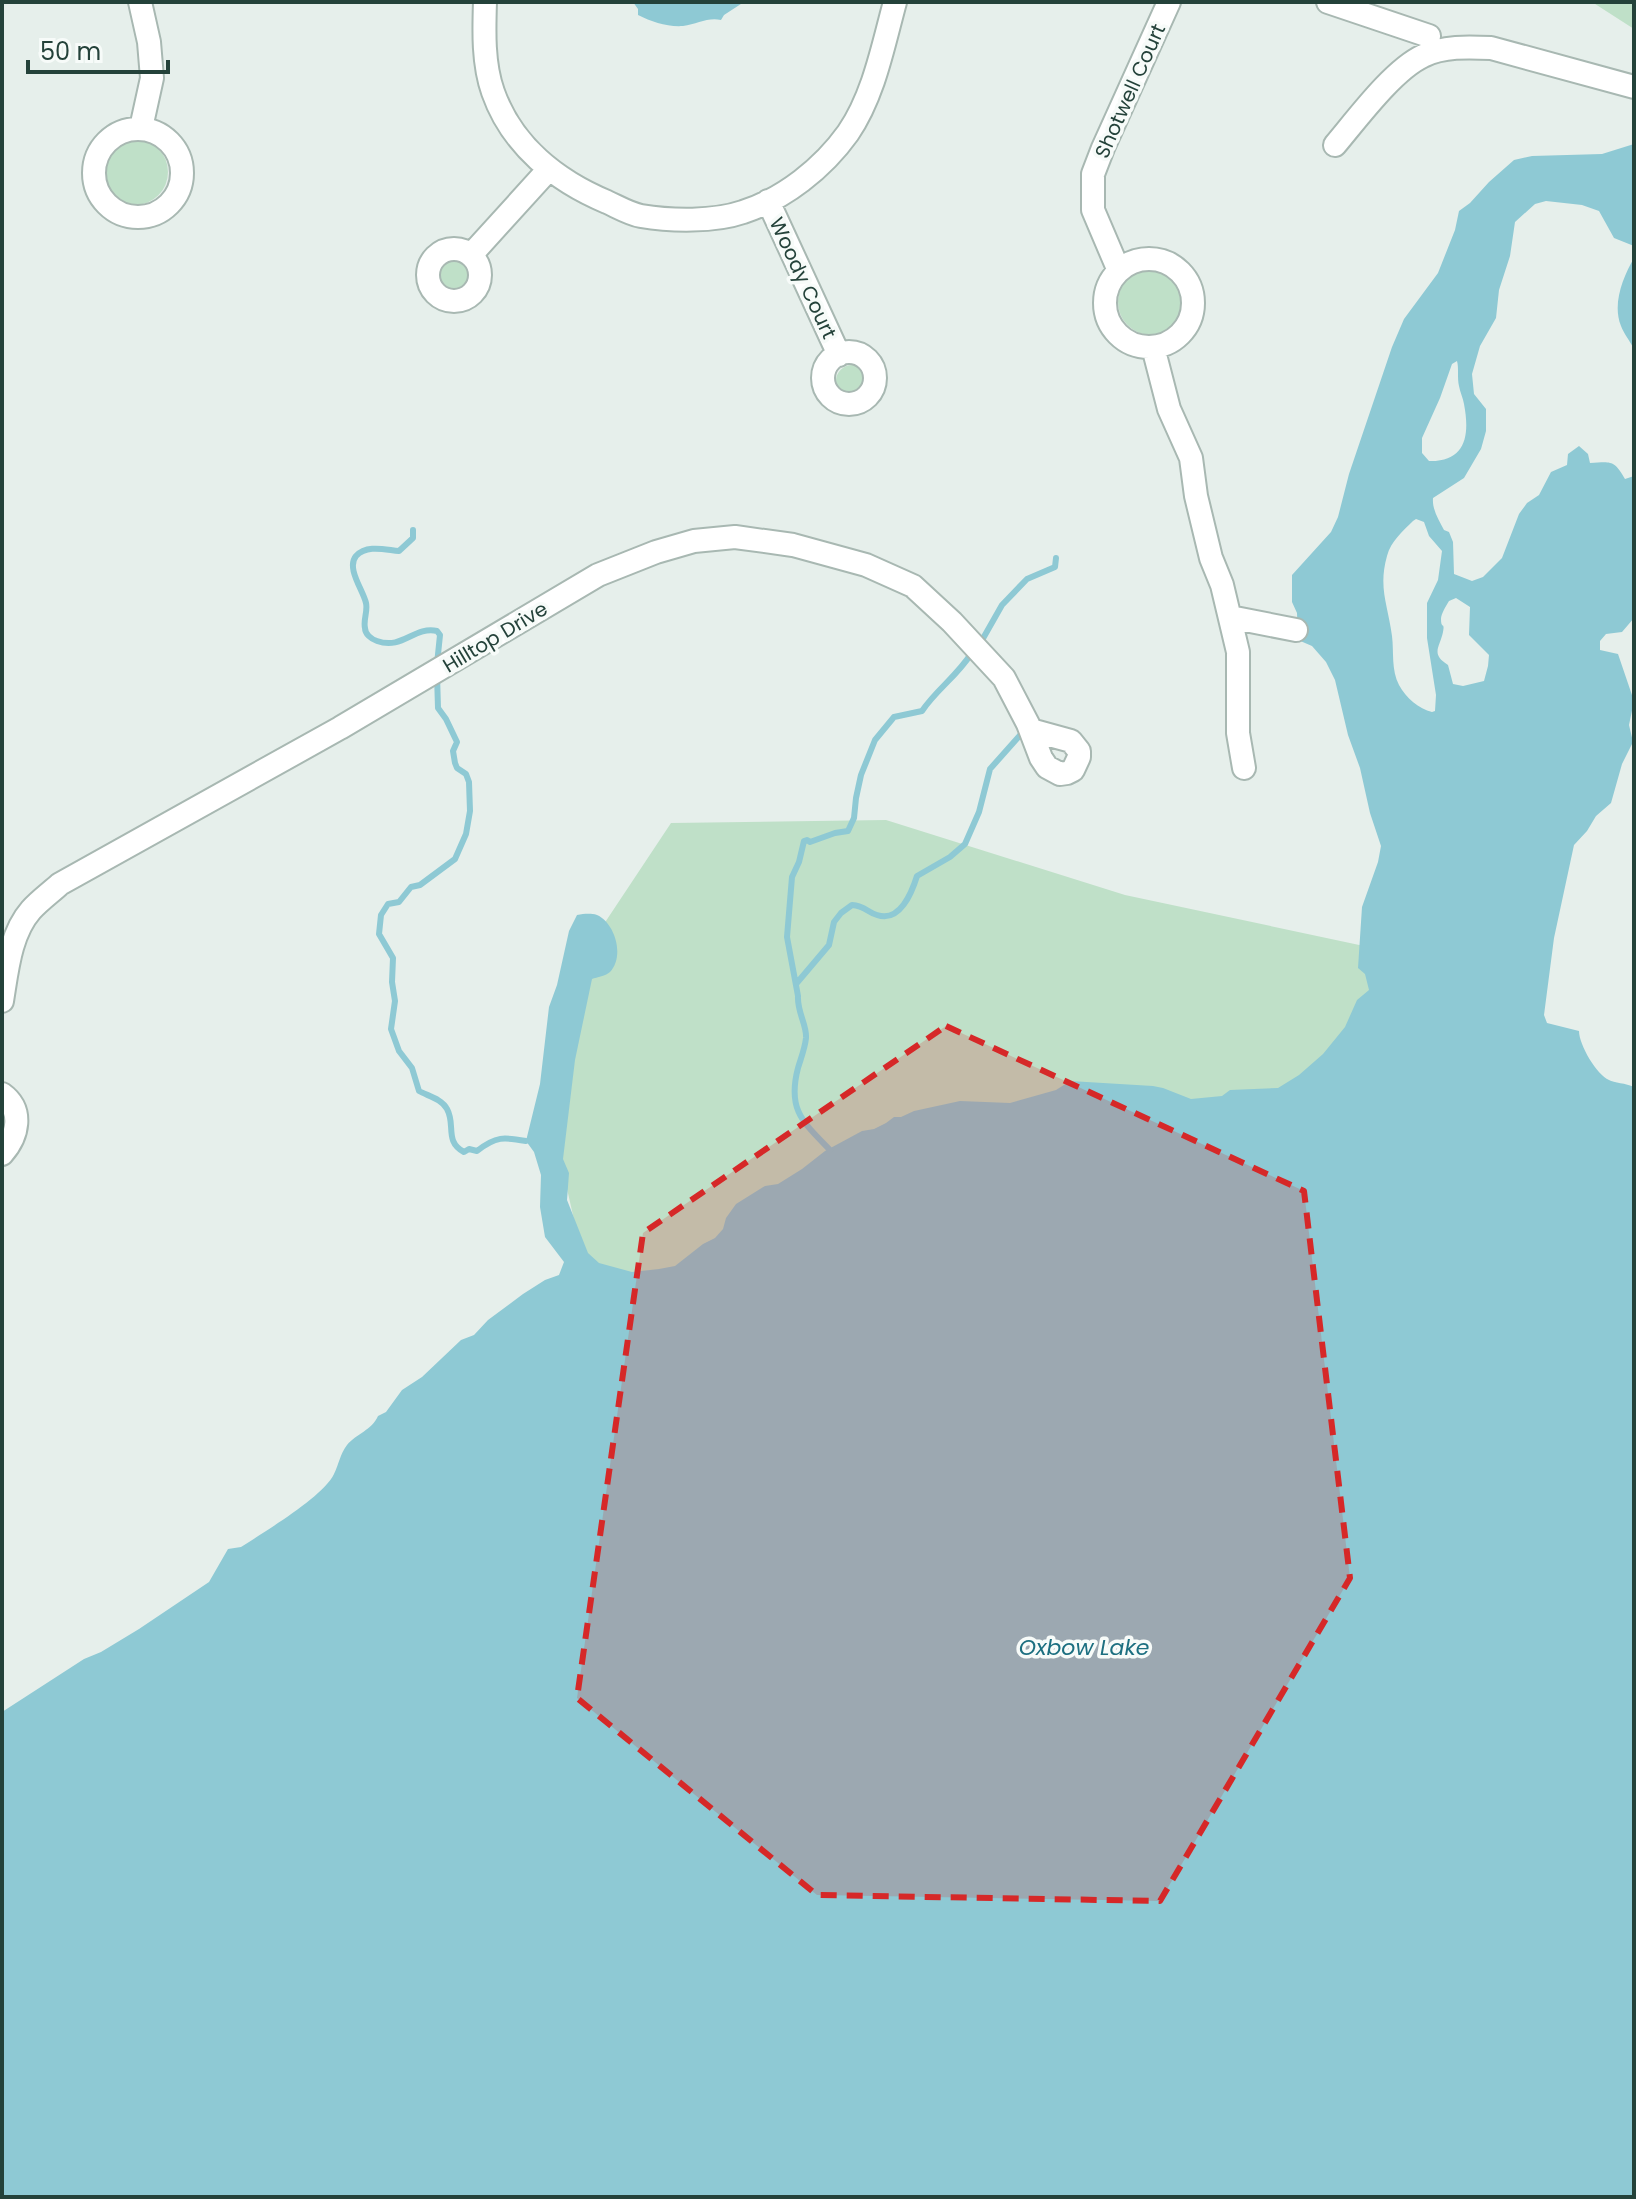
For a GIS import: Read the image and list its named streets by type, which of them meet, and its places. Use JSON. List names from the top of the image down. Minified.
{"streets":{"street":["Shotwell Court","Woody Court","Hilltop Drive"]},"water":["Oxbow Lake"],"scale_bar":"50 m"}
